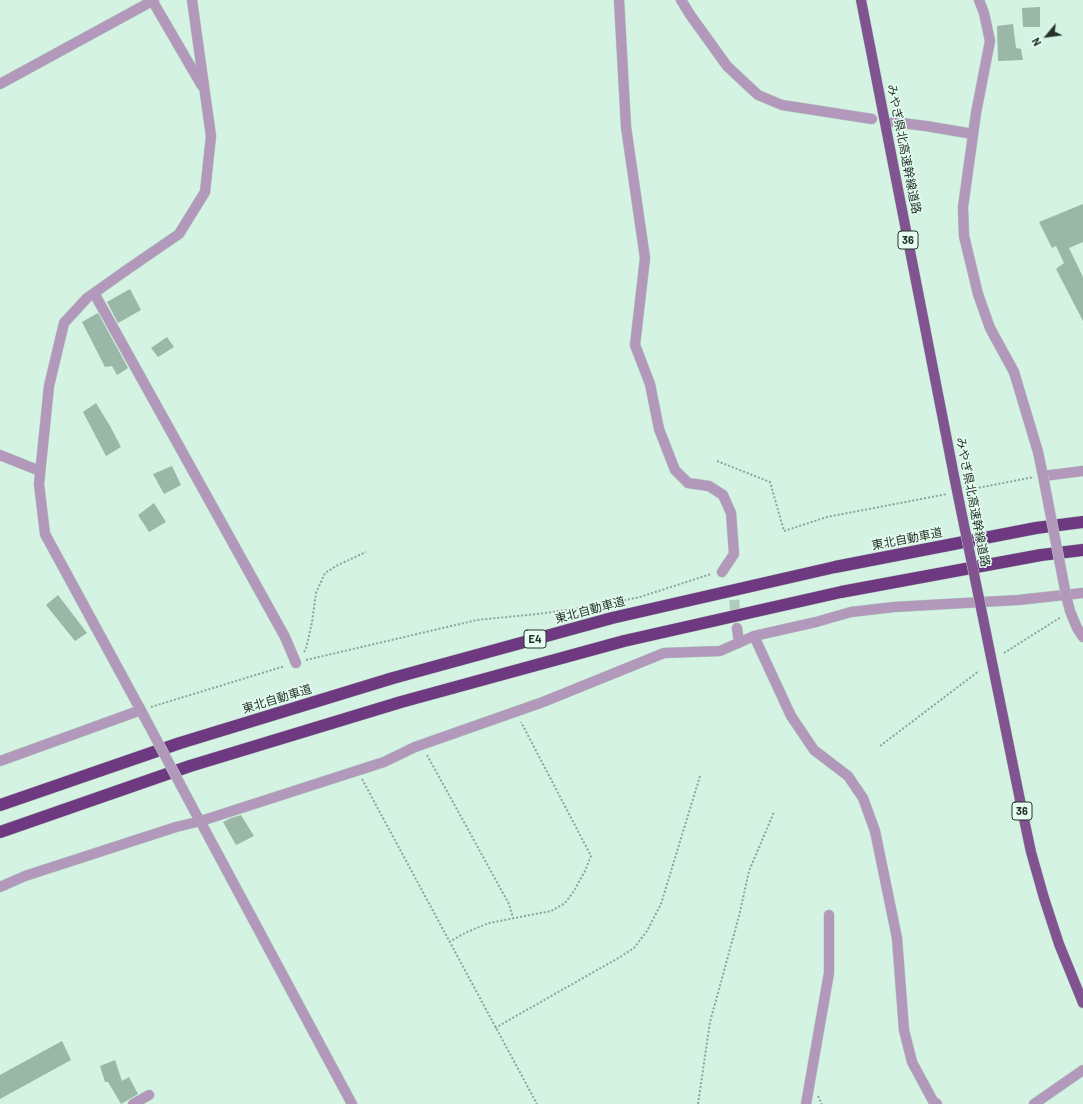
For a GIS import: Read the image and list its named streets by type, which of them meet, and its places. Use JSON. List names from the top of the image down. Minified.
{"streets":{"highway":["東北自動車道","E4"],"main road":["みやぎ県北高速幹線道路","36"]},"north":"bottom left"}
